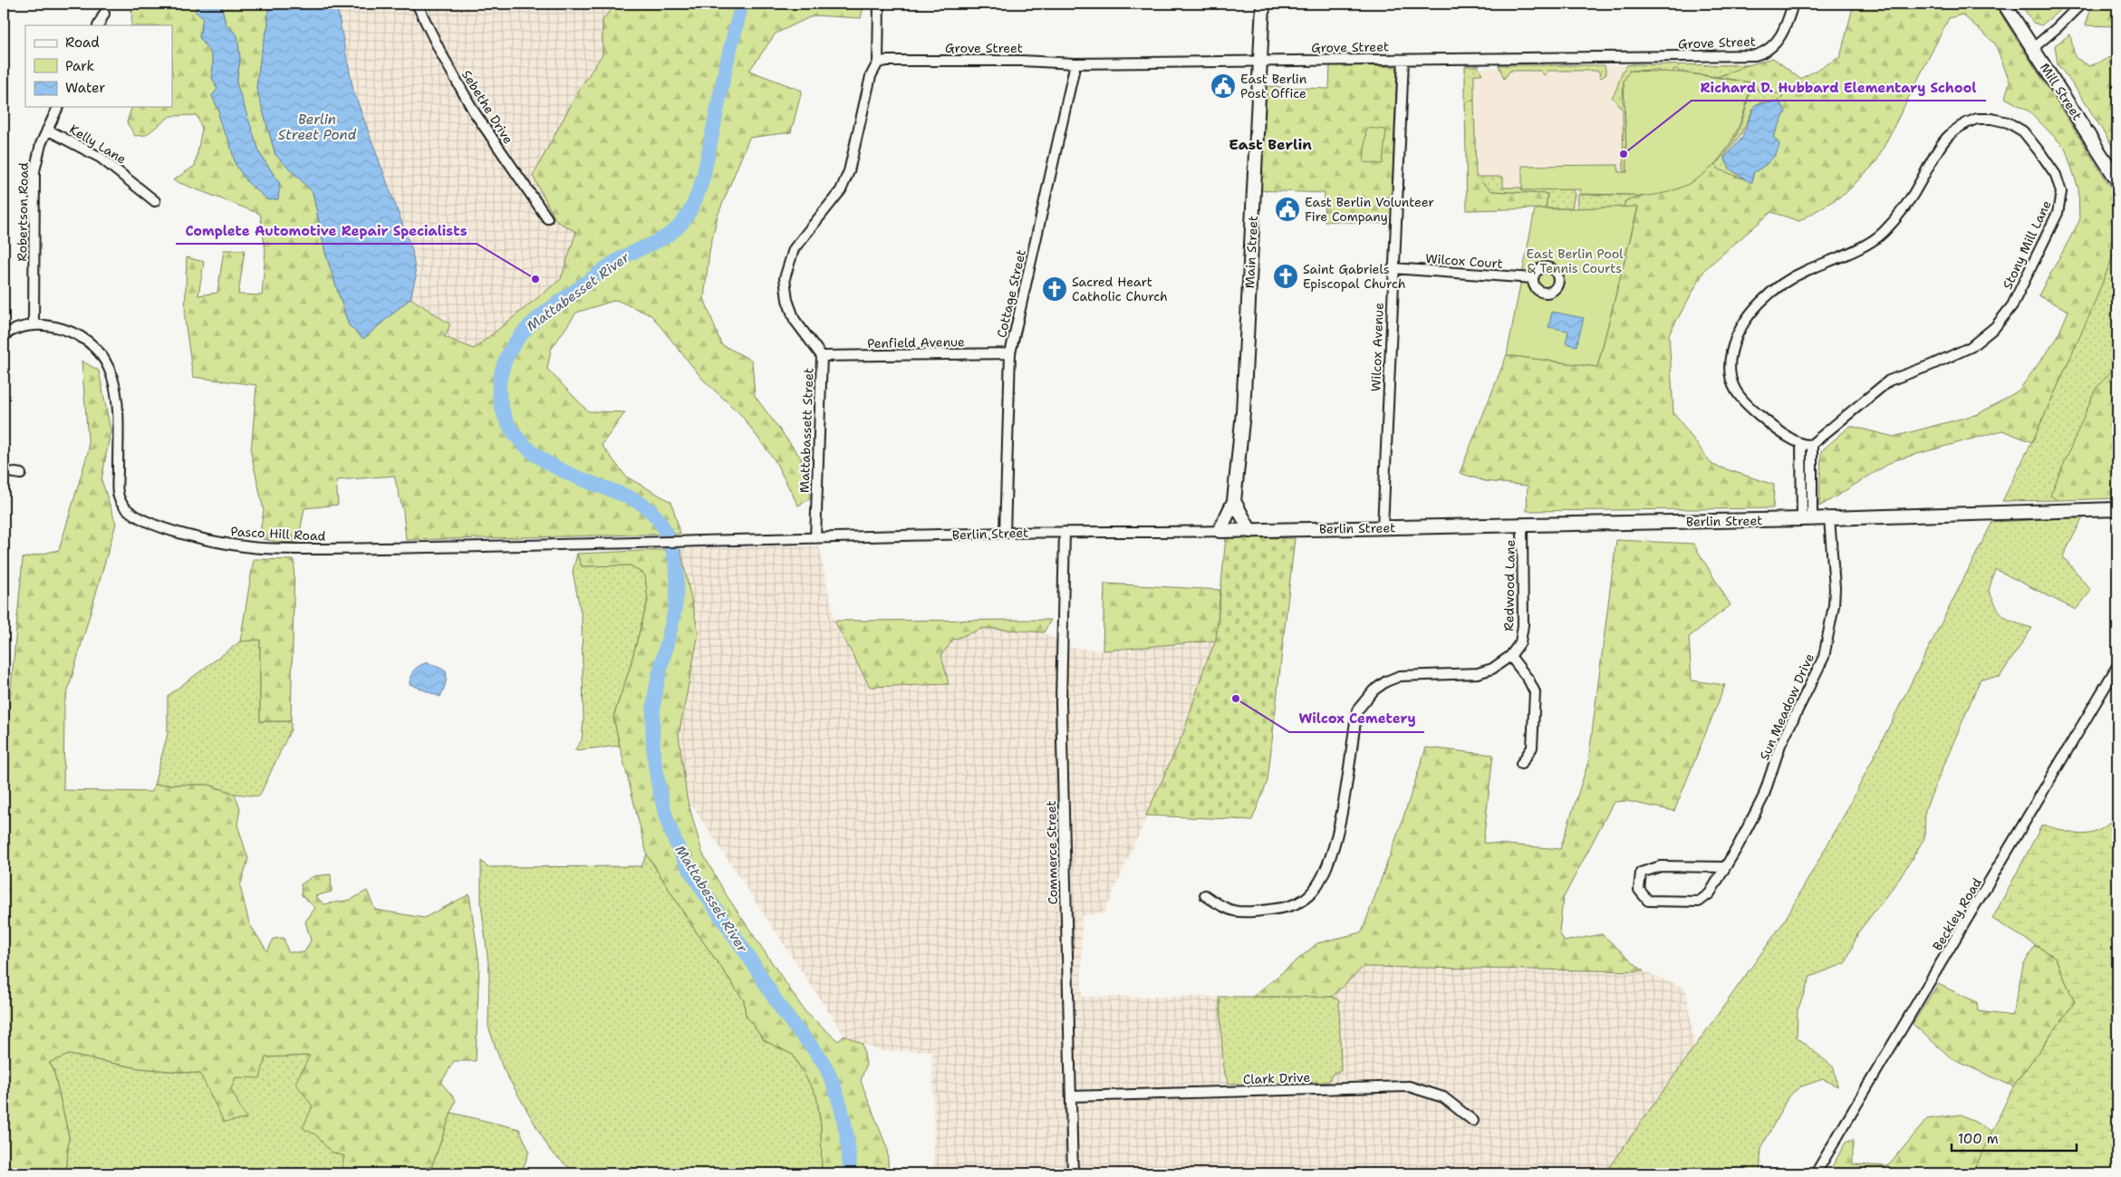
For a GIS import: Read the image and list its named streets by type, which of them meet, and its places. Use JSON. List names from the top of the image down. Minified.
{"streets":{"street":["Grove Street","Mill Street","Sebethe Drive","Kelly Lane","Robertson Road","Stony Mill Lane","Main Street","Wilcox Court","Cottage Street","Penfield Avenue","Wilcox Avenue","Mattabassett Street","Berlin Street","Pasco Hill Road","Redwood Lane","Sun Meadow Drive","Commerce Street","Beckley Road","Clark Drive"]},"crossings":[["Grove Street","Main Street"],["Grove Street","Cottage Street"],["Grove Street","Wilcox Avenue"],["Grove Street","Mattabassett Street"],["Kelly Lane","Robertson Road"],["Robertson Road","Pasco Hill Road"],["Main Street","Berlin Street"],["Wilcox Court","Wilcox Avenue"],["Cottage Street","Penfield Avenue"],["Cottage Street","Berlin Street"],["Penfield Avenue","Mattabassett Street"],["Wilcox Avenue","Berlin Street"],["Mattabassett Street","Berlin Street"],["Berlin Street","Pasco Hill Road"],["Berlin Street","Redwood Lane"],["Berlin Street","Sun Meadow Drive"],["Berlin Street","Commerce Street"],["Commerce Street","Clark Drive"]],"districts":["East Berlin"],"water":["Berlin Street Pond","Mattabesset River"],"parks":["East Berlin Pool & Tennis Courts"],"places":{"public building":["East Berlin Post Office","East Berlin Volunteer Fire Company"],"other":["Richard D. Hubbard Elementary School","Complete Automotive Repair Specialists","Wilcox Cemetery"],"church":["Saint Gabriels Episcopal Church","Sacred Heart Catholic Church"]},"legend":["Road","Park","Water"],"scale_bar":"100 m"}
